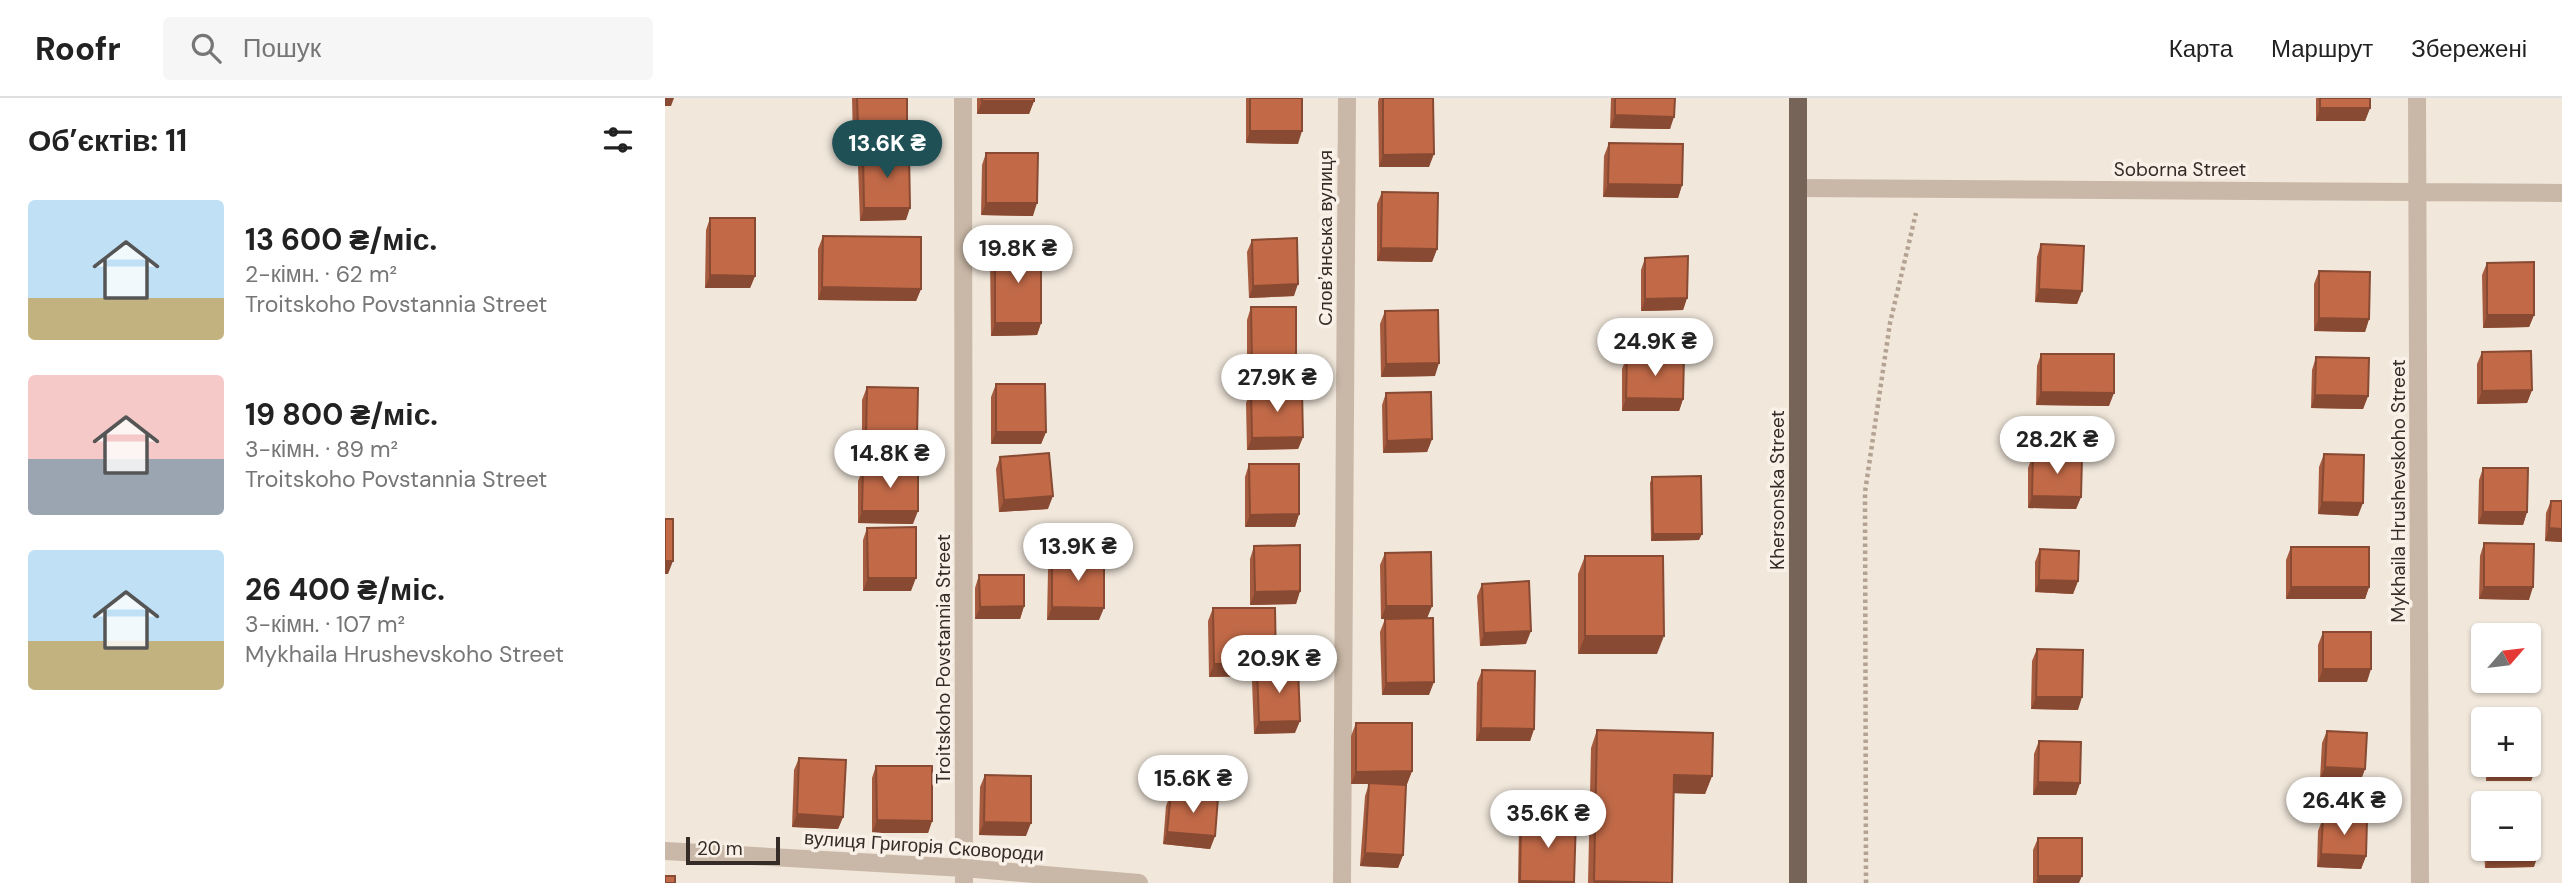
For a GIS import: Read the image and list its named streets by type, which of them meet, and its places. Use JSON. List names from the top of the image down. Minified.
{"streets":{"main road":["Khersonska Street"],"street":["Soborna Street","Словʼянська вулиця","Mykhaila Hrushevskoho Street","Troitskoho Povstannia Street","вулиця Григорія Сковороди"]},"crossings":[["Soborna Street","Khersonska Street"],["Soborna Street","Mykhaila Hrushevskoho Street"],["Troitskoho Povstannia Street","вулиця Григорія Сковороди"]],"scale_bar":"20 m","north":"top right","page":{"header":"Roofr","search":"Пошук","nav":["Карта","Маршрут","Збережені"],"heading":"Об’єктів: 11","price":["13.6K ₴","19.8K ₴","24.9K ₴","27.9K ₴","28.2K ₴","14.8K ₴","13.9K ₴","20.9K ₴","15.6K ₴","26.4K ₴","35.6K ₴"],"list":[{"name":"13 600 ₴/міс.","note":"2-кімн. · 62 m² · Troitskoho Povstannia Street"},{"name":"19 800 ₴/міс.","note":"3-кімн. · 89 m² · Troitskoho Povstannia Street"},{"name":"26 400 ₴/міс.","note":"3-кімн. · 107 m² · Mykhaila Hrushevskoho Street"}],"map_buttons":["+","−"],"scale":"20 m"}}
